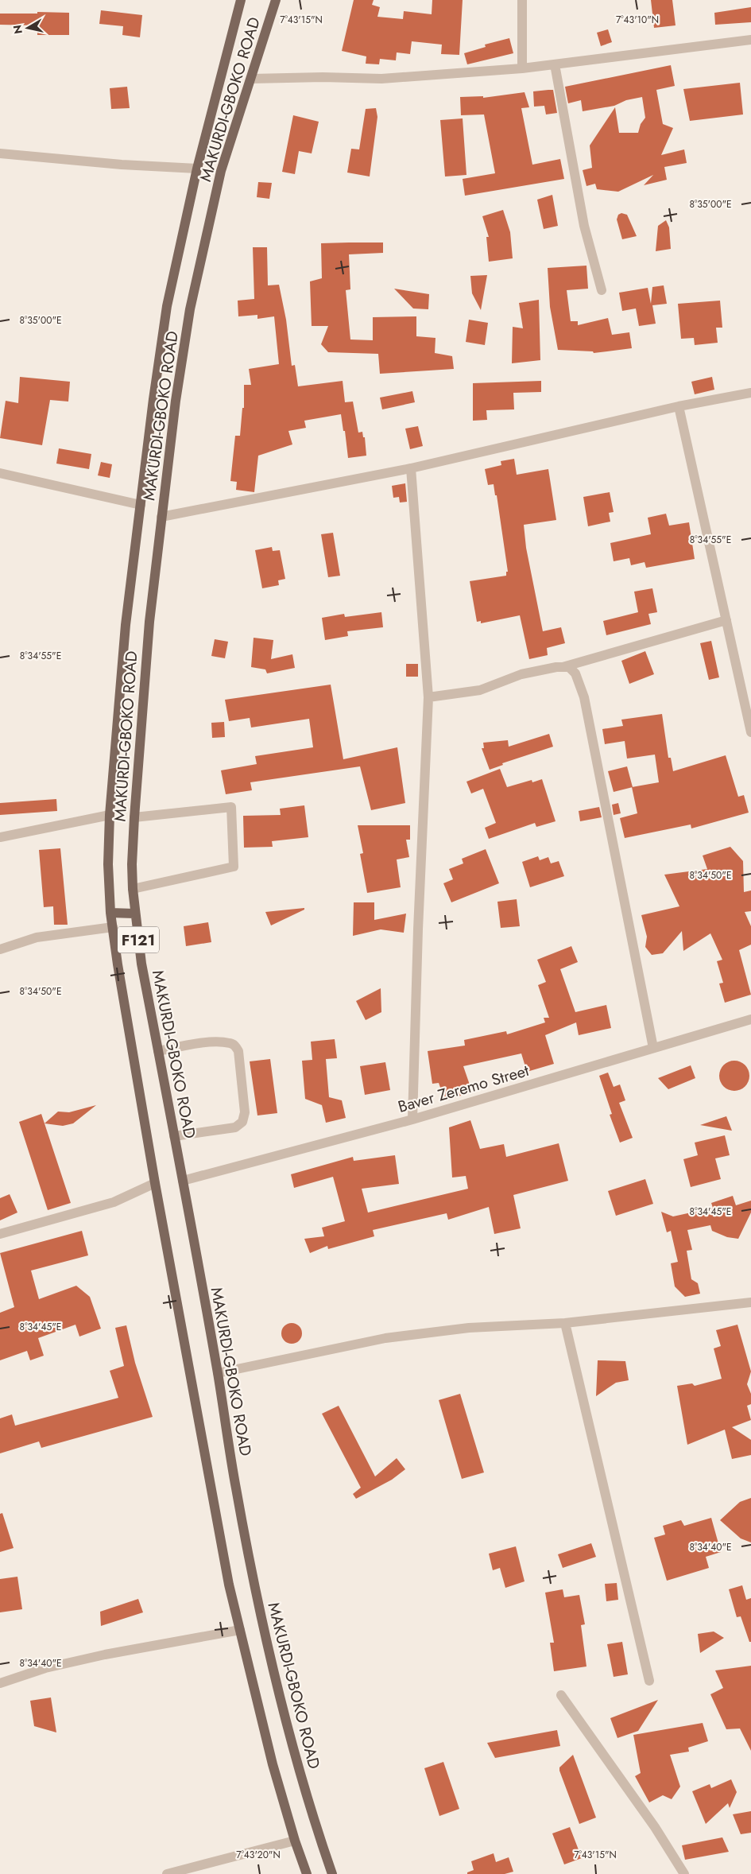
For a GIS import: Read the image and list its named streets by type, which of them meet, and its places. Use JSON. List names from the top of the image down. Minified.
{"streets":{"main road":["MAKURDI-GBOKO ROAD","F121"],"street":["Baver Zeremo Street"]},"crossings":[["MAKURDI-GBOKO ROAD","Baver Zeremo Street"]],"north":"left","coordinates":["7°43'15\"N","7°43'10\"N","8°35'00\"E","8°34'55\"E","8°34'50\"E","8°34'45\"E","8°34'40\"E","7°43'20\"N"]}
